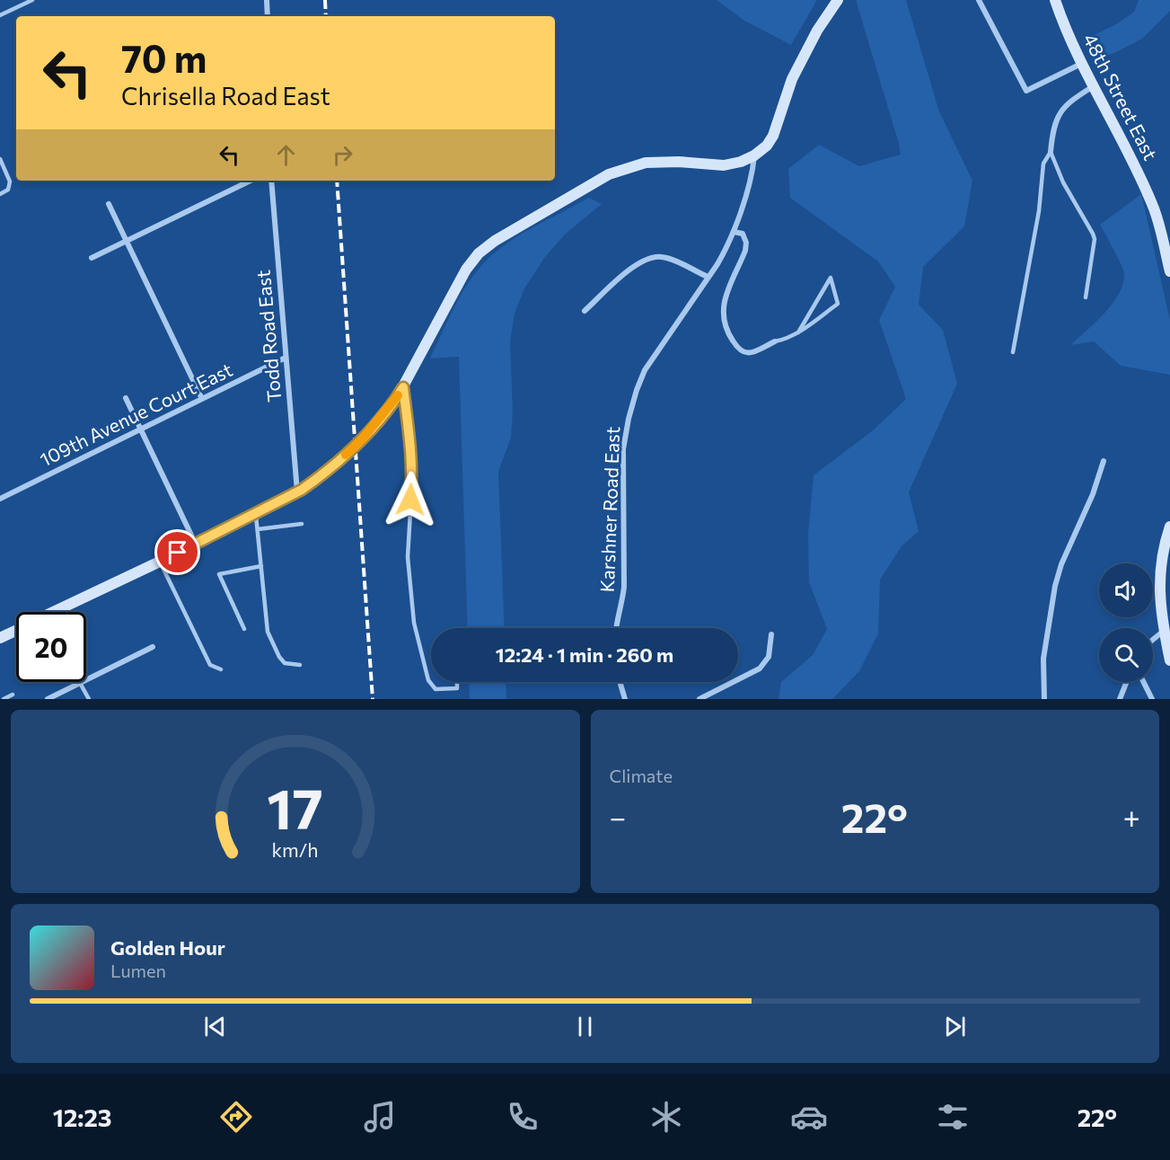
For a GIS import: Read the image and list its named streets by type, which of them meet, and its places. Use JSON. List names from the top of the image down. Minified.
{"streets":{"street":["48th Street East","Todd Road East","109th Avenue Court East","Karshner Road East"]},"crossings":[["Todd Road East","109th Avenue Court East"]],"page":{"turn":["70 m","Chrisella Road East"],"limit":"20","trip":"12:24 · 1 min · 260 m","tile":"Climate","heat":["−","22°","+"],"song":["Golden Hour","Lumen"],"tabs":["12:23","22°"],"gauge":["17","km/h"]}}
